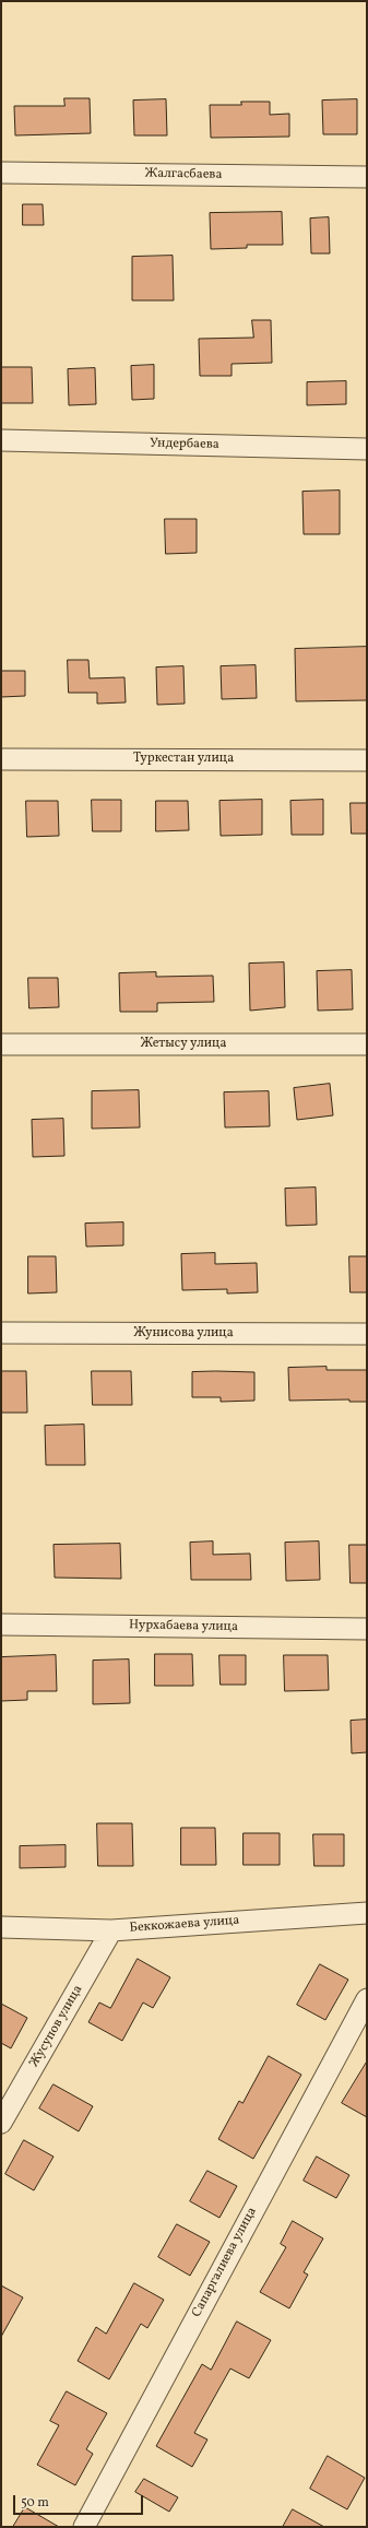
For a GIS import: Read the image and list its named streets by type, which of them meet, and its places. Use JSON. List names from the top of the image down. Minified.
{"streets":{"street":["Жалгасбаева","Ундербаева","Туркестан улица","Жетысу улица","Жунисова улица","Нурхабаева улица","Беккожаева улица","Жусупов улица","Сапаргалиева улица"]},"crossings":[["Беккожаева улица","Жусупов улица"]],"scale_bar":"50 m"}
